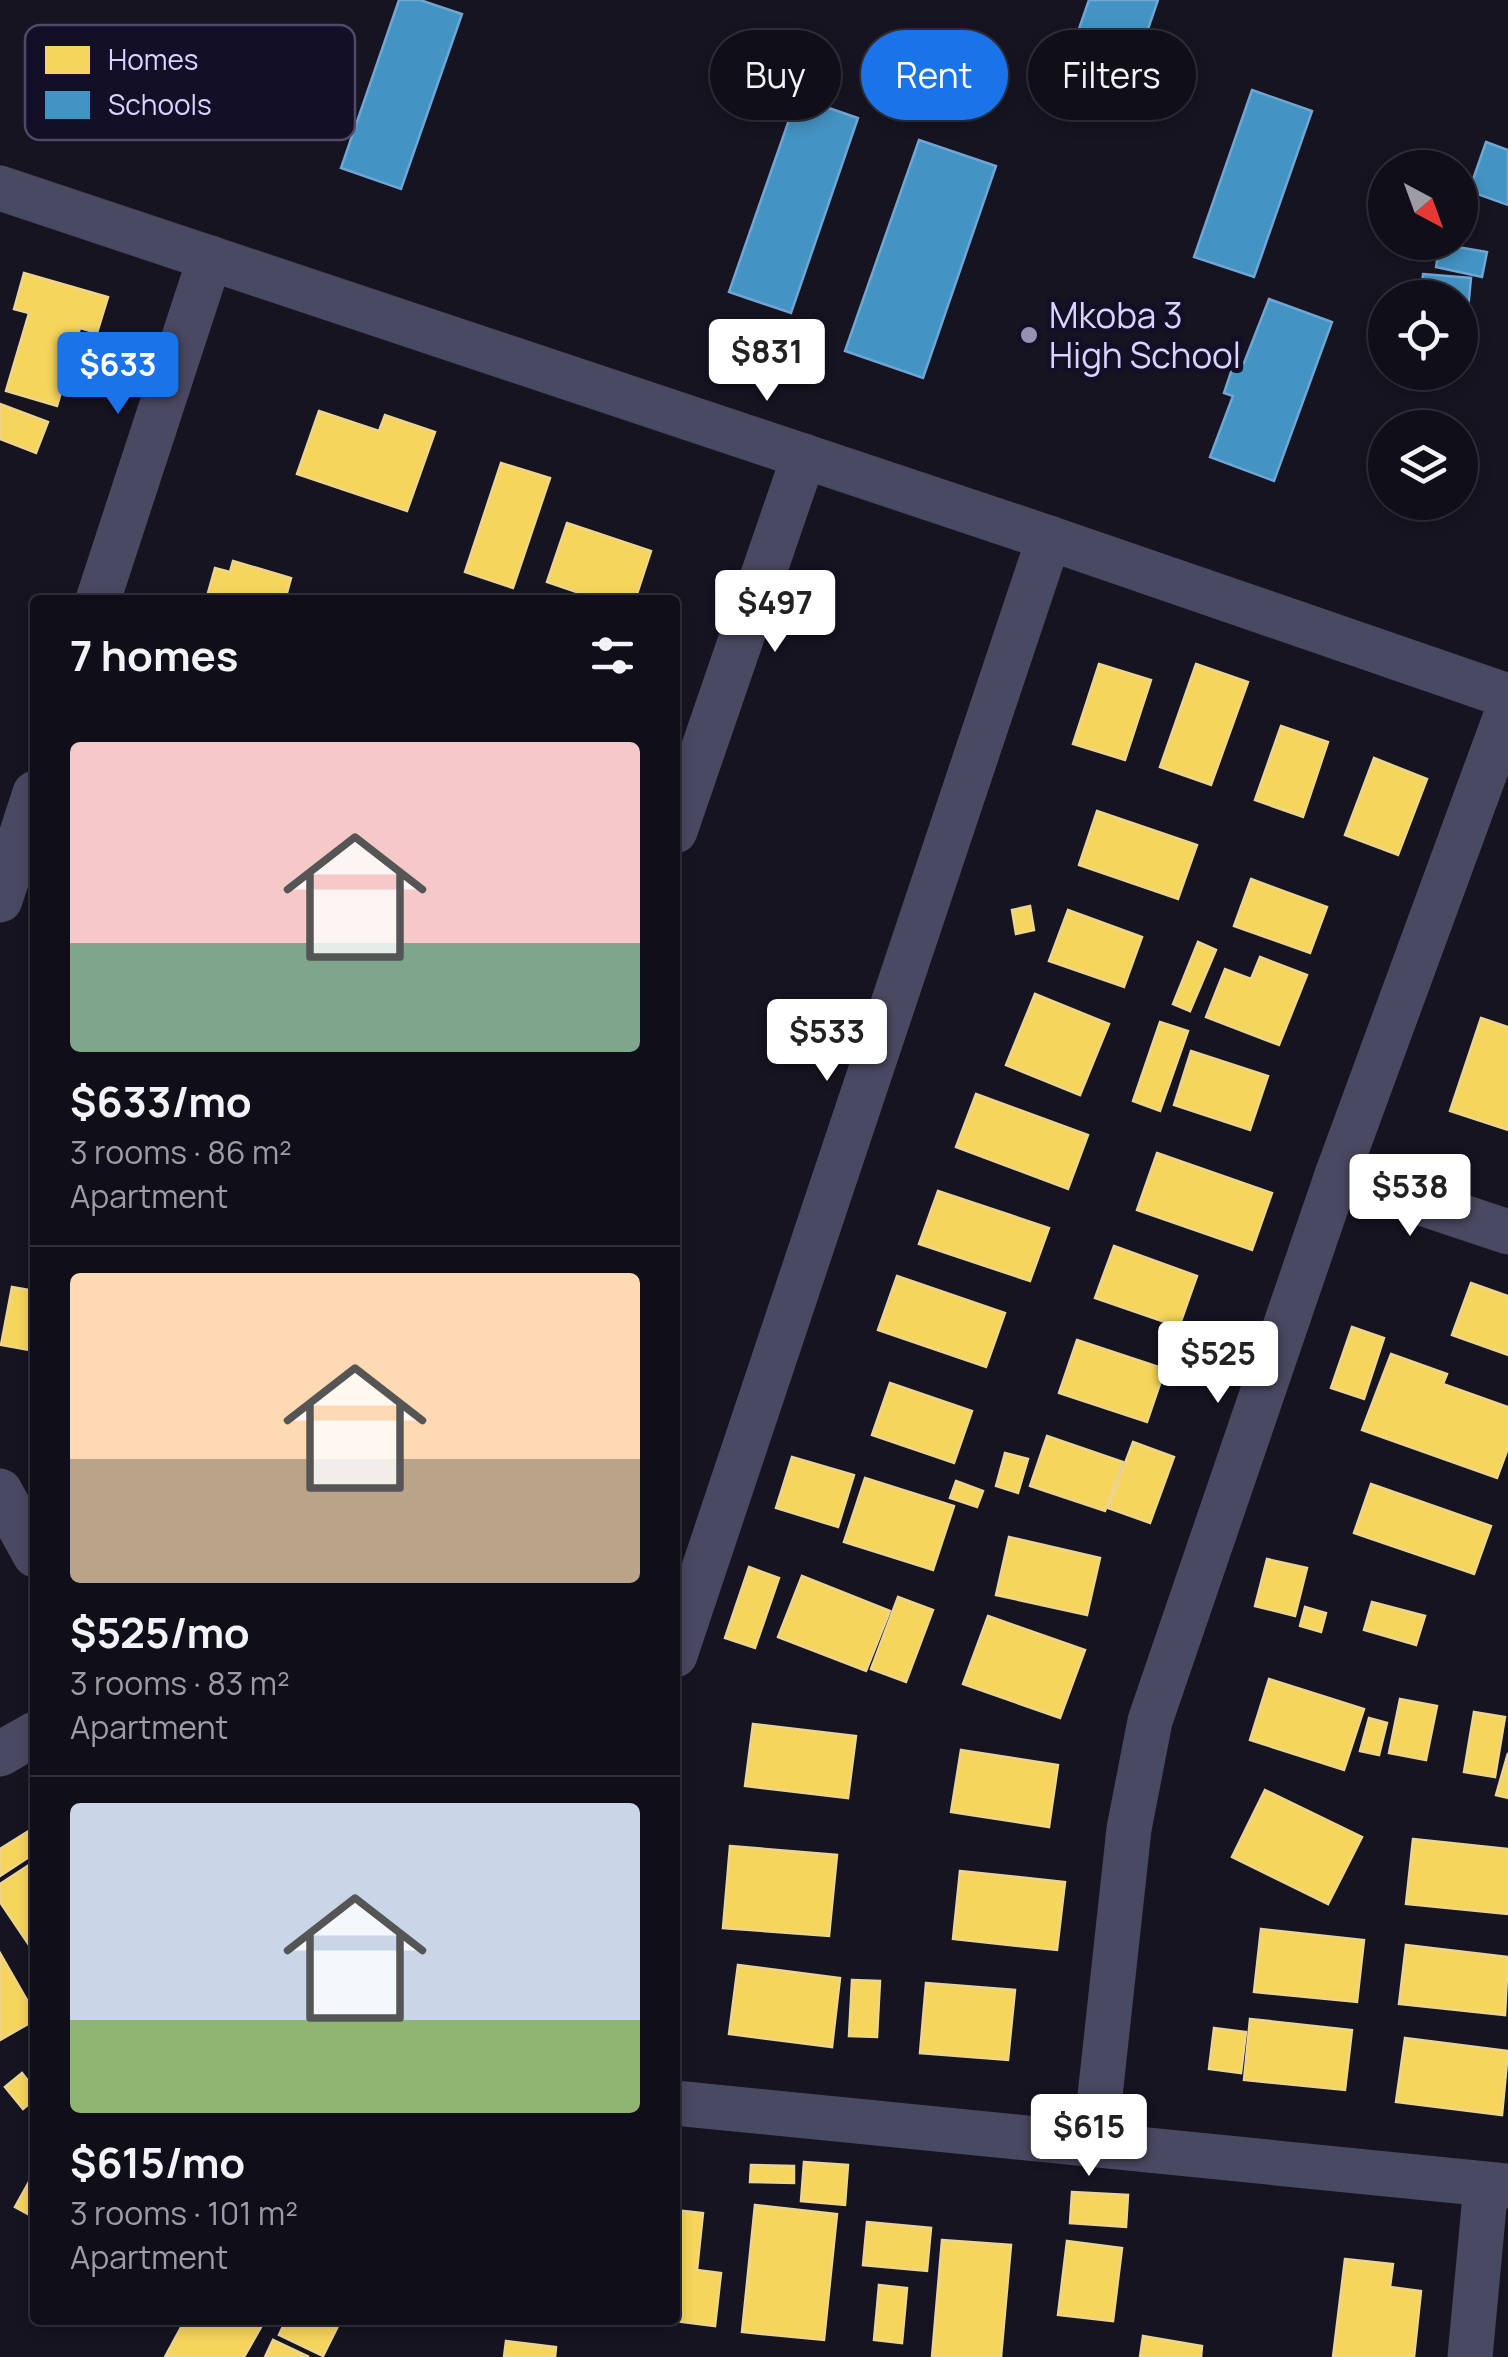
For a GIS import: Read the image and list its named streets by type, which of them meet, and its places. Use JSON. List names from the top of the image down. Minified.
{"places":["Mkoba 3 High School"],"legend":["Homes","Schools"],"north":"bottom right","page":{"chip":["Buy","Rent","Filters"],"price":["$831","$633","$497","$533","$538","$525","$615"],"heading":"7 homes","list":[{"name":"$633/mo","note":"3 rooms · 86 m² · Apartment"},{"name":"$525/mo","note":"3 rooms · 83 m² · Apartment"},{"name":"$615/mo","note":"3 rooms · 101 m² · Apartment"}]}}
